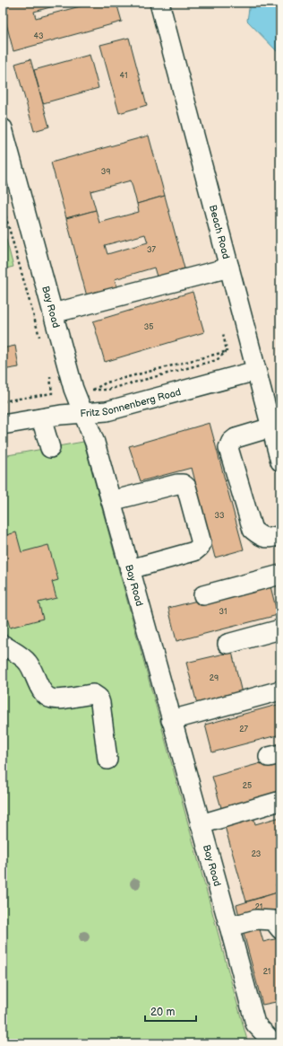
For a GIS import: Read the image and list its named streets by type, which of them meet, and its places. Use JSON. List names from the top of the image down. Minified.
{"streets":{"street":["Beach Road","Bay Road","Fritz Sonnenberg Road"]},"crossings":[["Beach Road","Fritz Sonnenberg Road"],["Bay Road","Fritz Sonnenberg Road"]],"house_numbers":["43","41","39","37","35","33","31","29","27","25","23","21","21"],"scale_bar":"20 m"}
